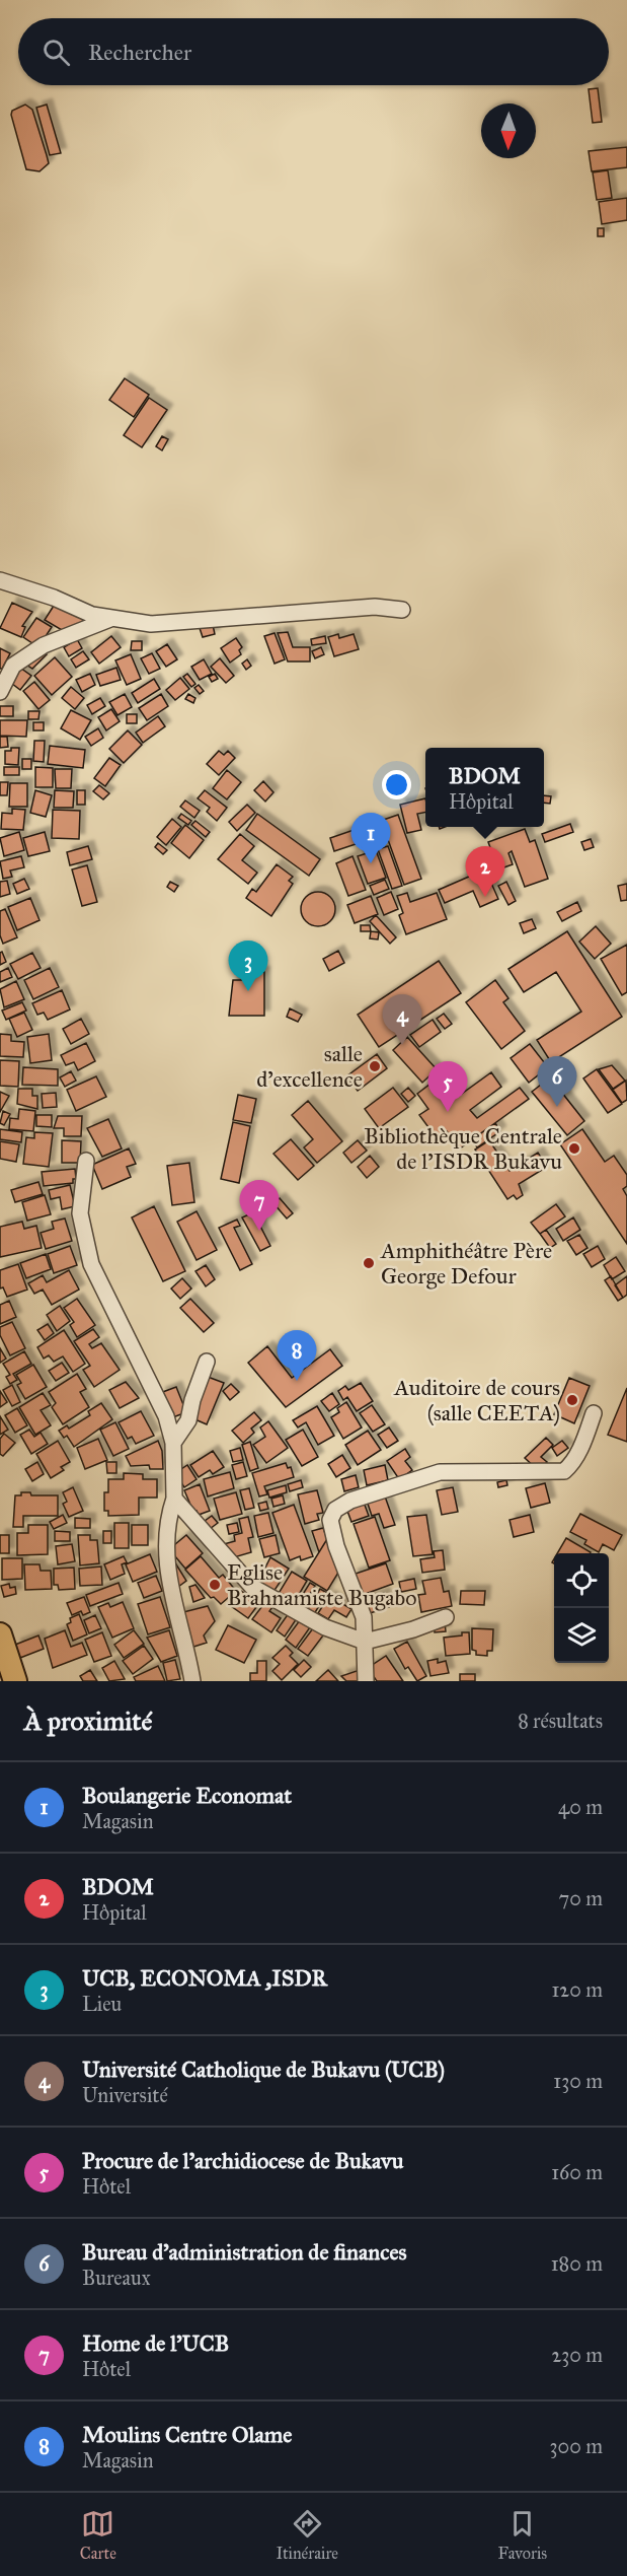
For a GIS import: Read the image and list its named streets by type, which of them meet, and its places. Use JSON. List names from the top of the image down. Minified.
{"places":["salle d'excellence","Bibliothèque Centrale de l’ISDR Bukavu","Amphithéâtre Père George Defour","Auditoire de cours (salle CEETA)","Eglise Brahnamiste Bugabo"],"north":"bottom","page":{"search":"Rechercher","popup":["BDOM","Hôpital"],"pins":["1","2","3","4","6","5","7","8"],"heading":["À proximité","8 résultats"],"list":[{"mark":"1","name":"Boulangerie Economat","note":"Magasin","value":"40 m"},{"mark":"2","name":"BDOM","note":"Hôpital","value":"70 m"},{"mark":"3","name":"UCB, ECONOMA ,ISDR","note":"Lieu","value":"120 m"},{"mark":"4","name":"Université Catholique de Bukavu (UCB)","note":"Université","value":"130 m"},{"mark":"5","name":"Procure de l'archidiocese de Bukavu","note":"Hôtel","value":"160 m"},{"mark":"6","name":"Bureau d'administration de finances","note":"Bureaux","value":"180 m"},{"mark":"7","name":"Home de l’UCB","note":"Hôtel","value":"230 m"},{"mark":"8","name":"Moulins Centre Olame","note":"Magasin","value":"300 m"}],"nav":["Carte","Itinéraire","Favoris"]}}
